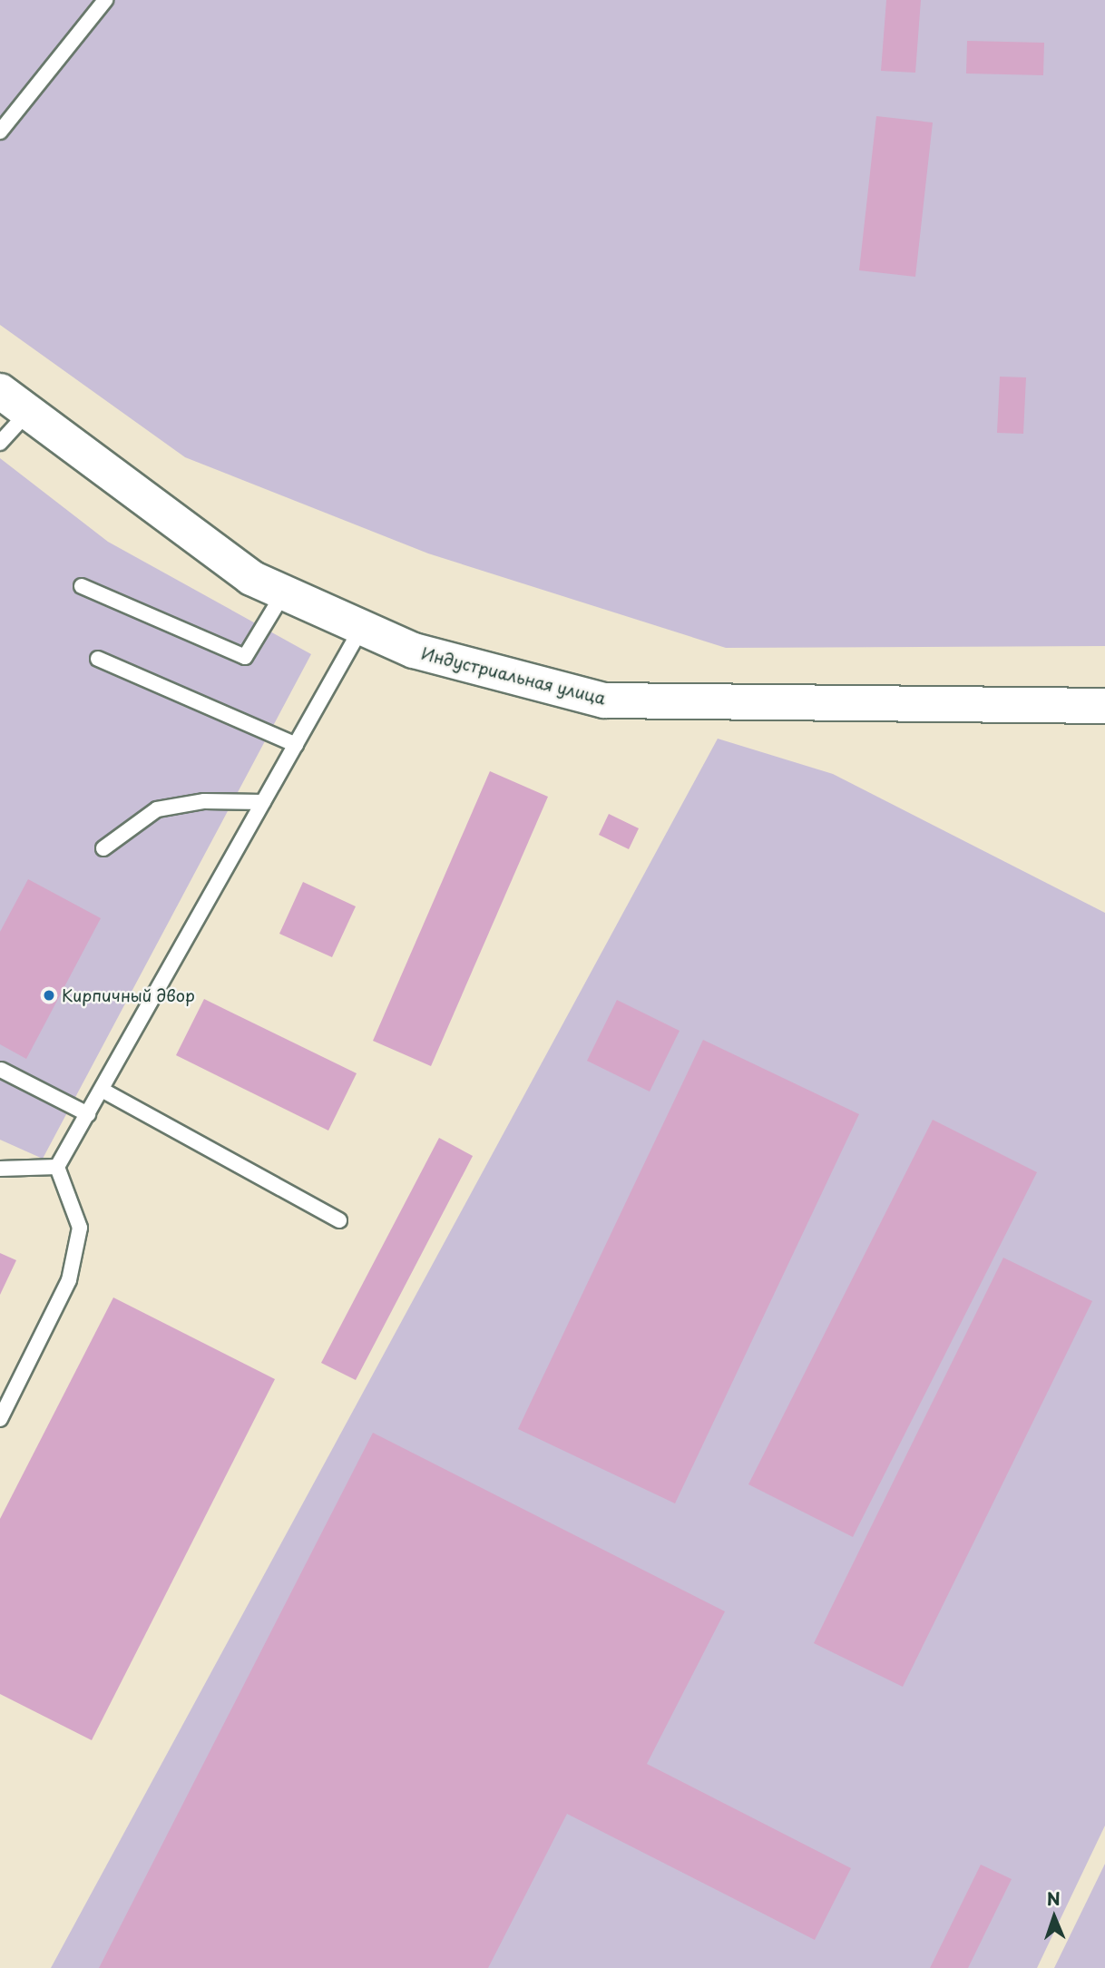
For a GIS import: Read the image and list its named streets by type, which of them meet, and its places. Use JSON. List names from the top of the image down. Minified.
{"streets":{"street":["Индустриальная улица"]},"places":["Кирпичный двор"],"north":"top"}
